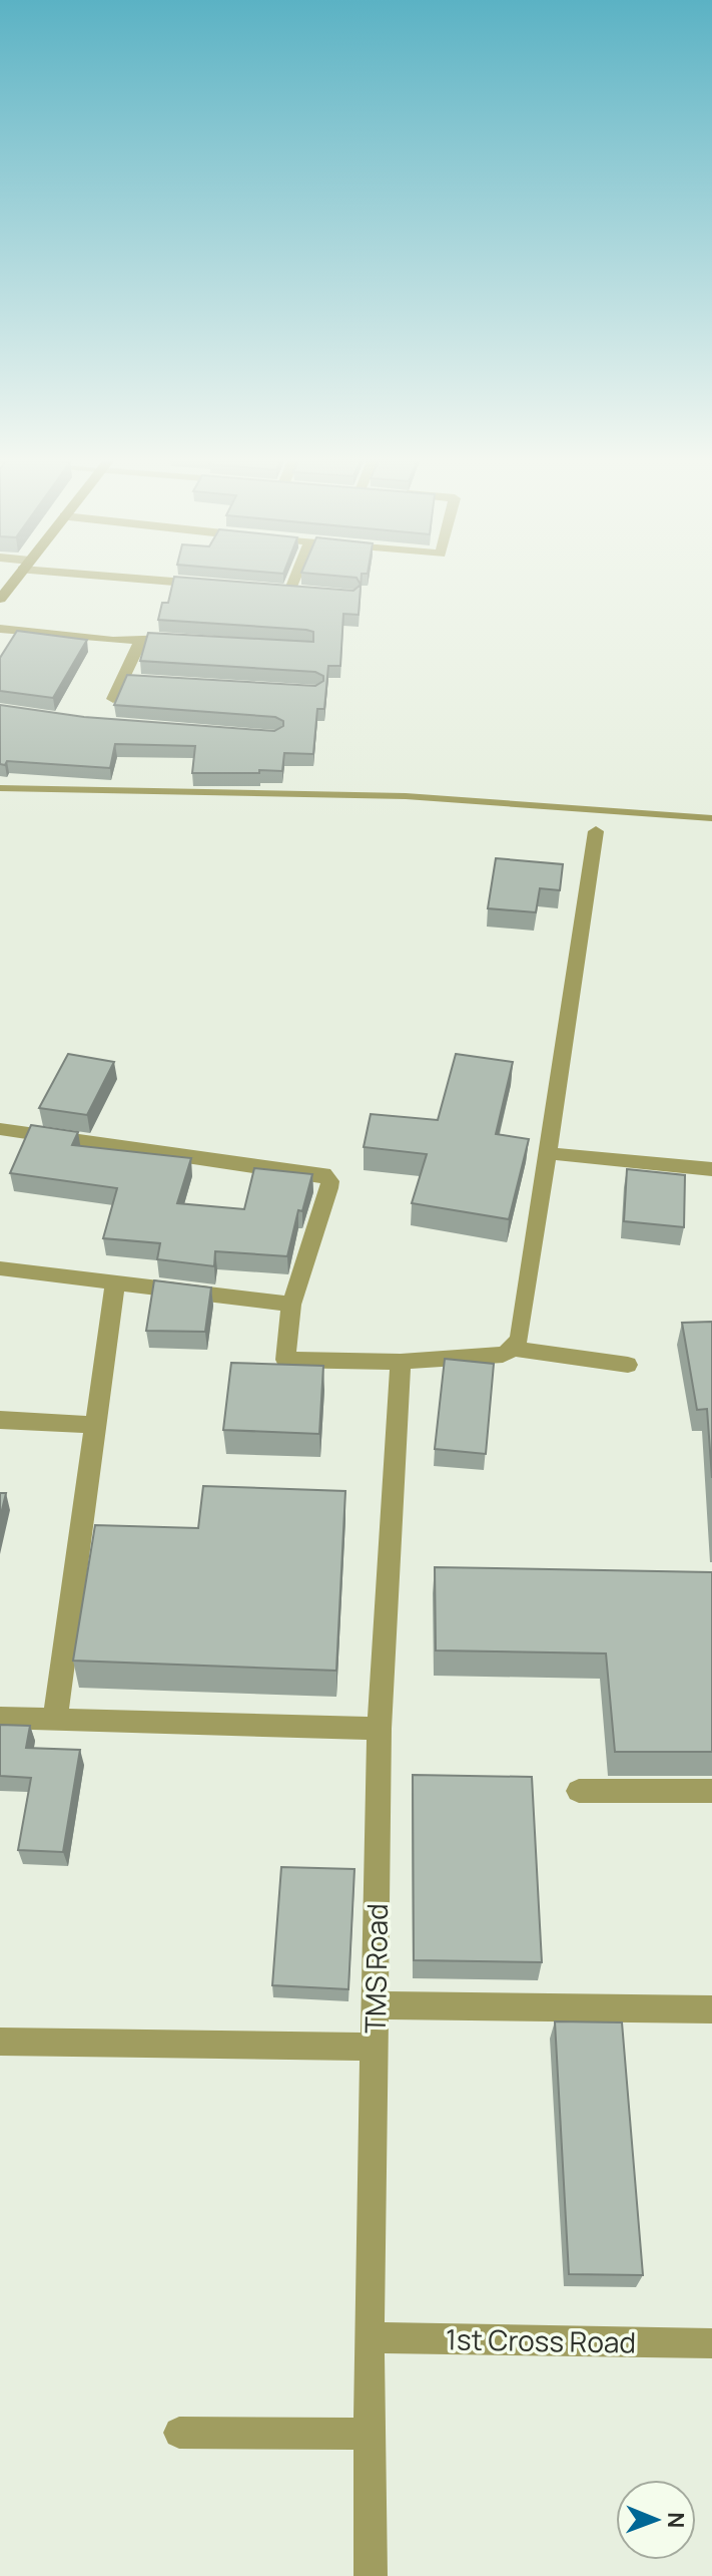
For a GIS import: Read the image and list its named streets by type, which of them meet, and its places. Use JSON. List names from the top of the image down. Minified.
{"streets":{"street":["TMS Road","1st Cross Road"]},"crossings":[["TMS Road","1st Cross Road"]],"north":"right"}
